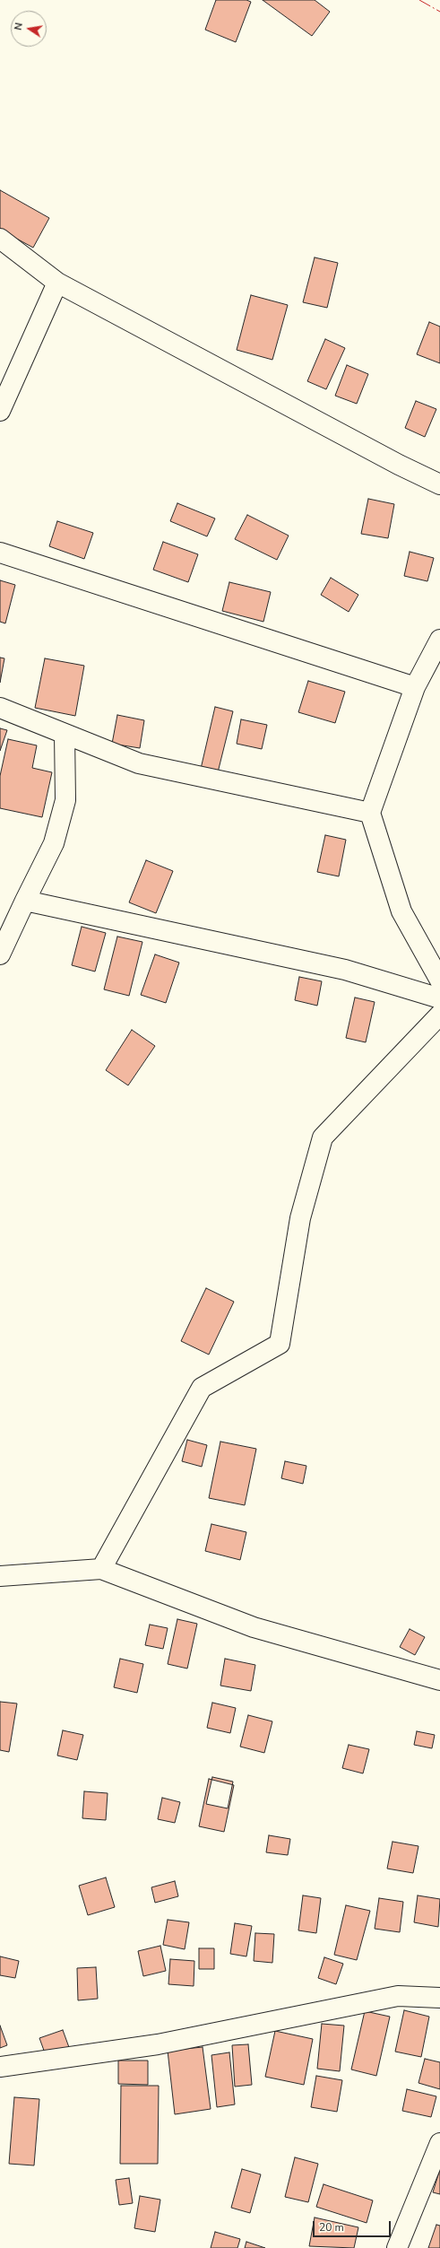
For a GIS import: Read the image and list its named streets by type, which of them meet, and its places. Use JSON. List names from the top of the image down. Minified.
{"scale_bar":"20 m","north":"left"}
